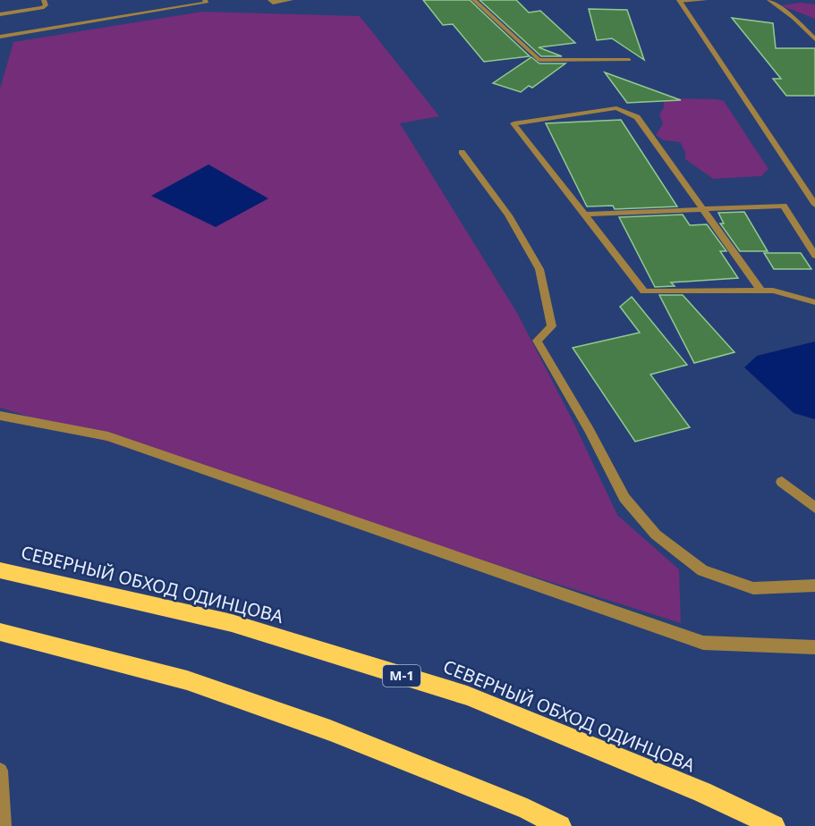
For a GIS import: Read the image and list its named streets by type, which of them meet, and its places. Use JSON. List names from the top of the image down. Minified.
{"streets":{"highway":["СЕВЕРНЫЙ ОБХОД ОДИНЦОВА","М-1"]}}
